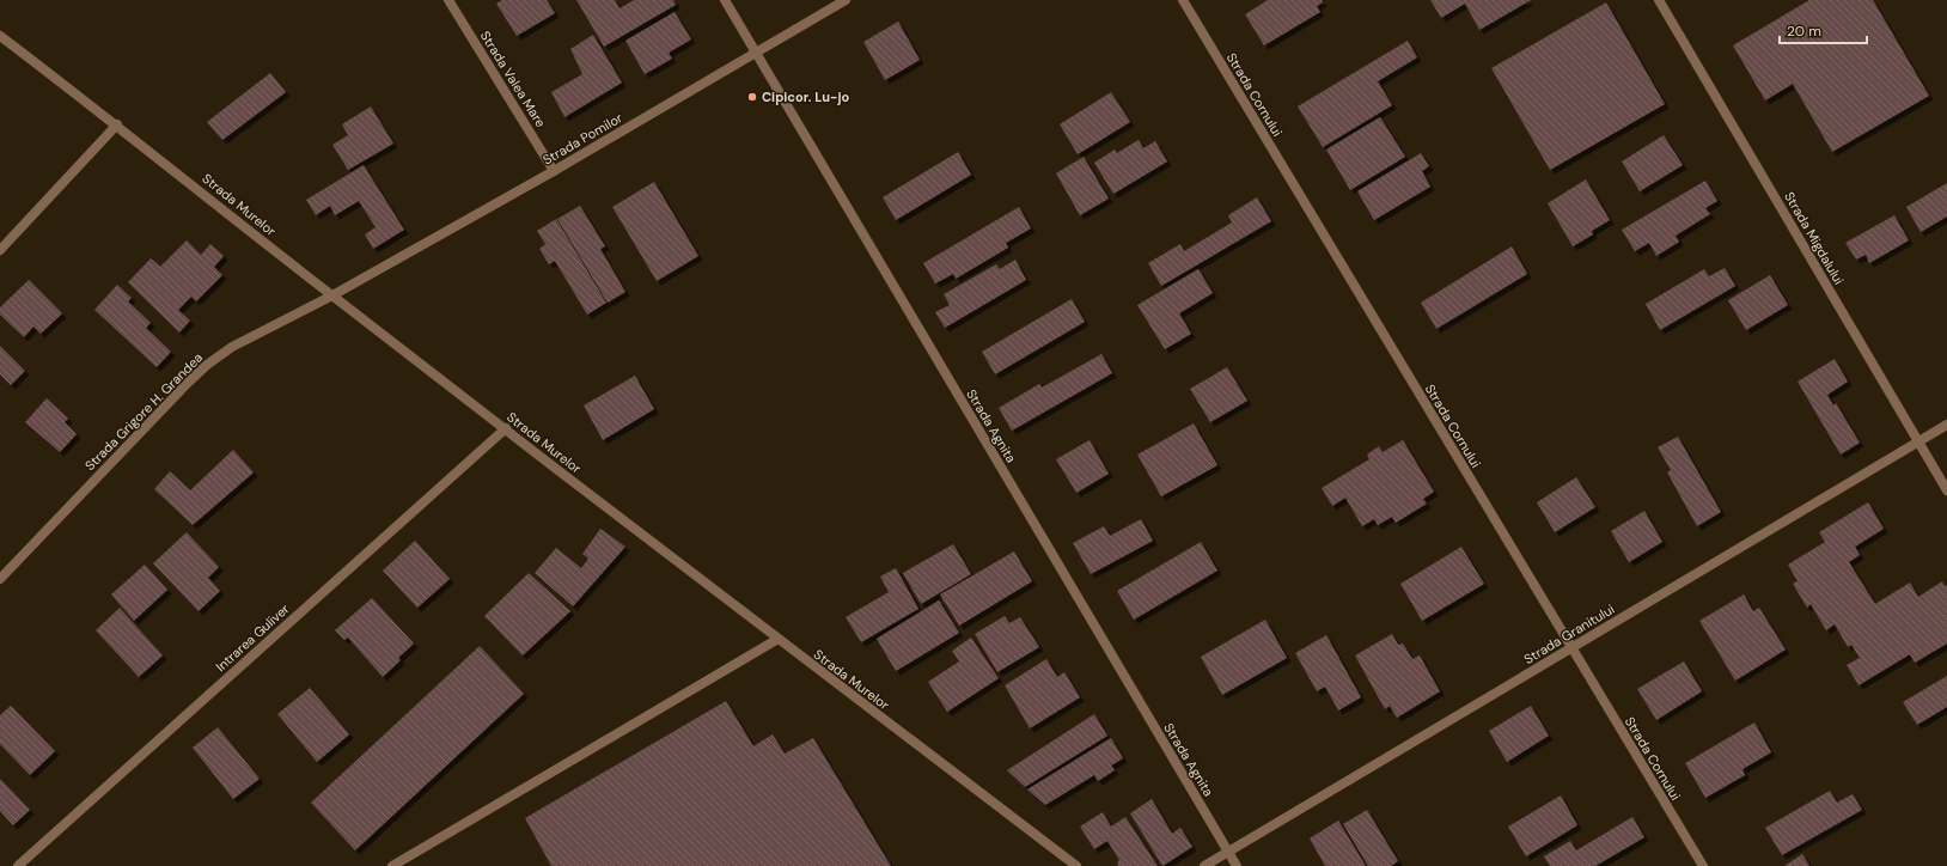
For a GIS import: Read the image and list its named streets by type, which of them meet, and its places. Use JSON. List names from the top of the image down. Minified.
{"streets":{"street":["Strada Valea Mare","Strada Cornului","Strada Pomilor","Strada Murelor","Strada Migdalului","Strada Grigore H. Grandea","Strada Agnita","Strada Granitului","Intrarea Guliver"]},"crossings":[["Strada Valea Mare","Strada Pomilor"],["Strada Cornului","Strada Granitului"],["Strada Pomilor","Strada Murelor"],["Strada Pomilor","Strada Grigore H. Grandea"],["Strada Pomilor","Strada Agnita"],["Strada Murelor","Strada Grigore H. Grandea"],["Strada Murelor","Intrarea Guliver"],["Strada Migdalului","Strada Granitului"],["Strada Agnita","Strada Granitului"]],"places":["Cipicor. Lu-jo"],"scale_bar":"20 m"}
